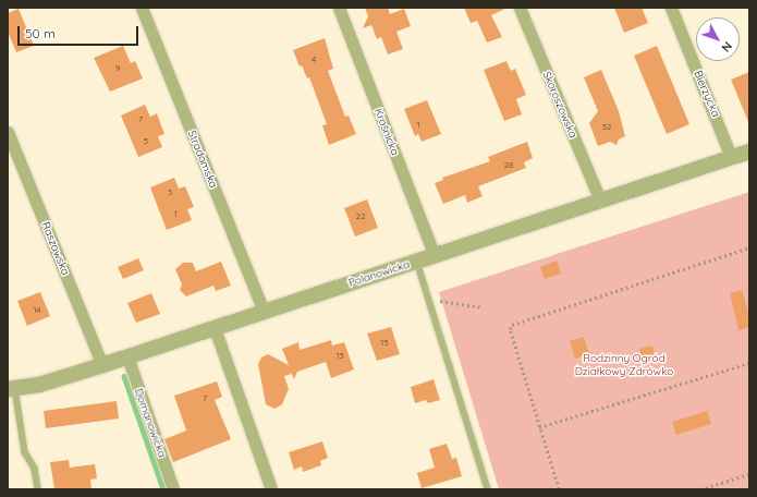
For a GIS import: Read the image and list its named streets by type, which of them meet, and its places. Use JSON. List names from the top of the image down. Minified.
{"streets":{"street":["Bierzycka","Skoroszowska","Krośnicka","Stradomska","Raszowska","Polanowicka","Domanowicka"]},"crossings":[["Bierzycka","Polanowicka"],["Skoroszowska","Polanowicka"],["Krośnicka","Polanowicka"],["Stradomska","Polanowicka"],["Raszowska","Polanowicka"],["Polanowicka","Domanowicka"]],"parks":["Rodzinny Ogród Działkowy Zdrówko"],"house_numbers":["4","9","7","1","32","5","28","3","1","22","14","15","13","7"],"scale_bar":"50 m","north":"bottom right"}
